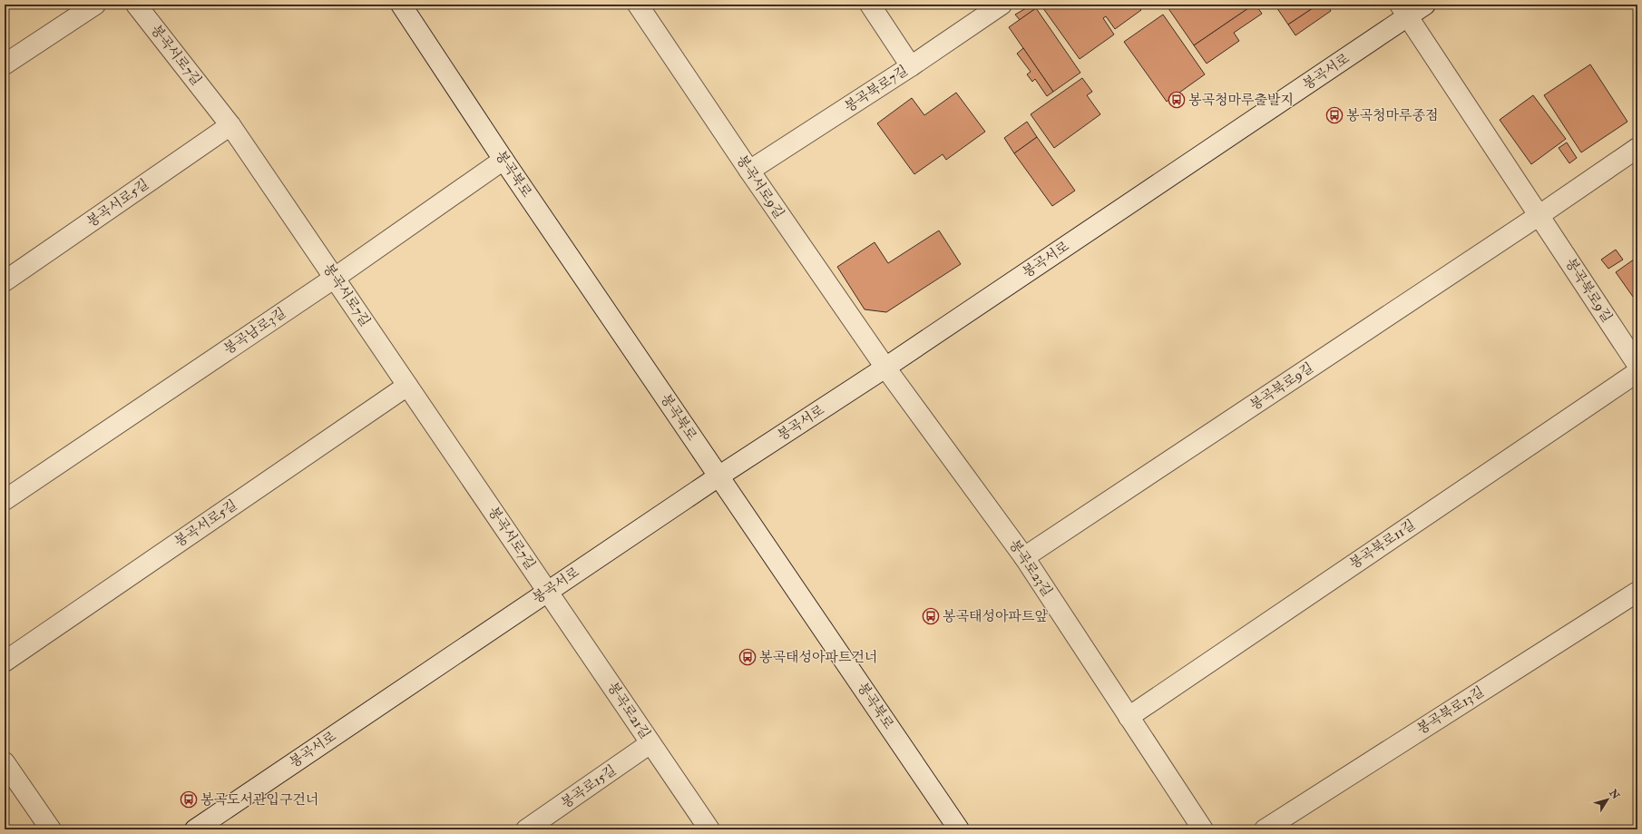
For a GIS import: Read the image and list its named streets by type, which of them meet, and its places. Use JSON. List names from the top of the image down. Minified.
{"streets":{"street":["봉곡서로7길","봉곡서로","봉곡북로7길","봉곡북로","봉곡서로9길","봉곡서로5길","봉곡북로9길","봉곡남로3길","봉곡북로11길","봉곡로23길","봉곡로21길","봉곡북로13길","봉곡로15길"]},"crossings":[["봉곡서로7길","봉곡서로"],["봉곡서로7길","봉곡서로5길"],["봉곡서로7길","봉곡남로3길"],["봉곡서로7길","봉곡로21길"],["봉곡서로","봉곡북로"],["봉곡서로","봉곡서로9길"],["봉곡서로","봉곡로23길"],["봉곡서로","봉곡로21길"],["봉곡북로7길","봉곡서로9길"],["봉곡북로","봉곡남로3길"],["봉곡서로9길","봉곡로23길"],["봉곡북로9길","봉곡로23길"],["봉곡북로11길","봉곡로23길"],["봉곡로21길","봉곡로15길"]],"places":{"bus stop":["봉곡청마루출발지","봉곡청마루종점","봉곡태성아파트앞","봉곡태성아파트건너","봉곡도서관입구건너"]},"north":"top right"}
